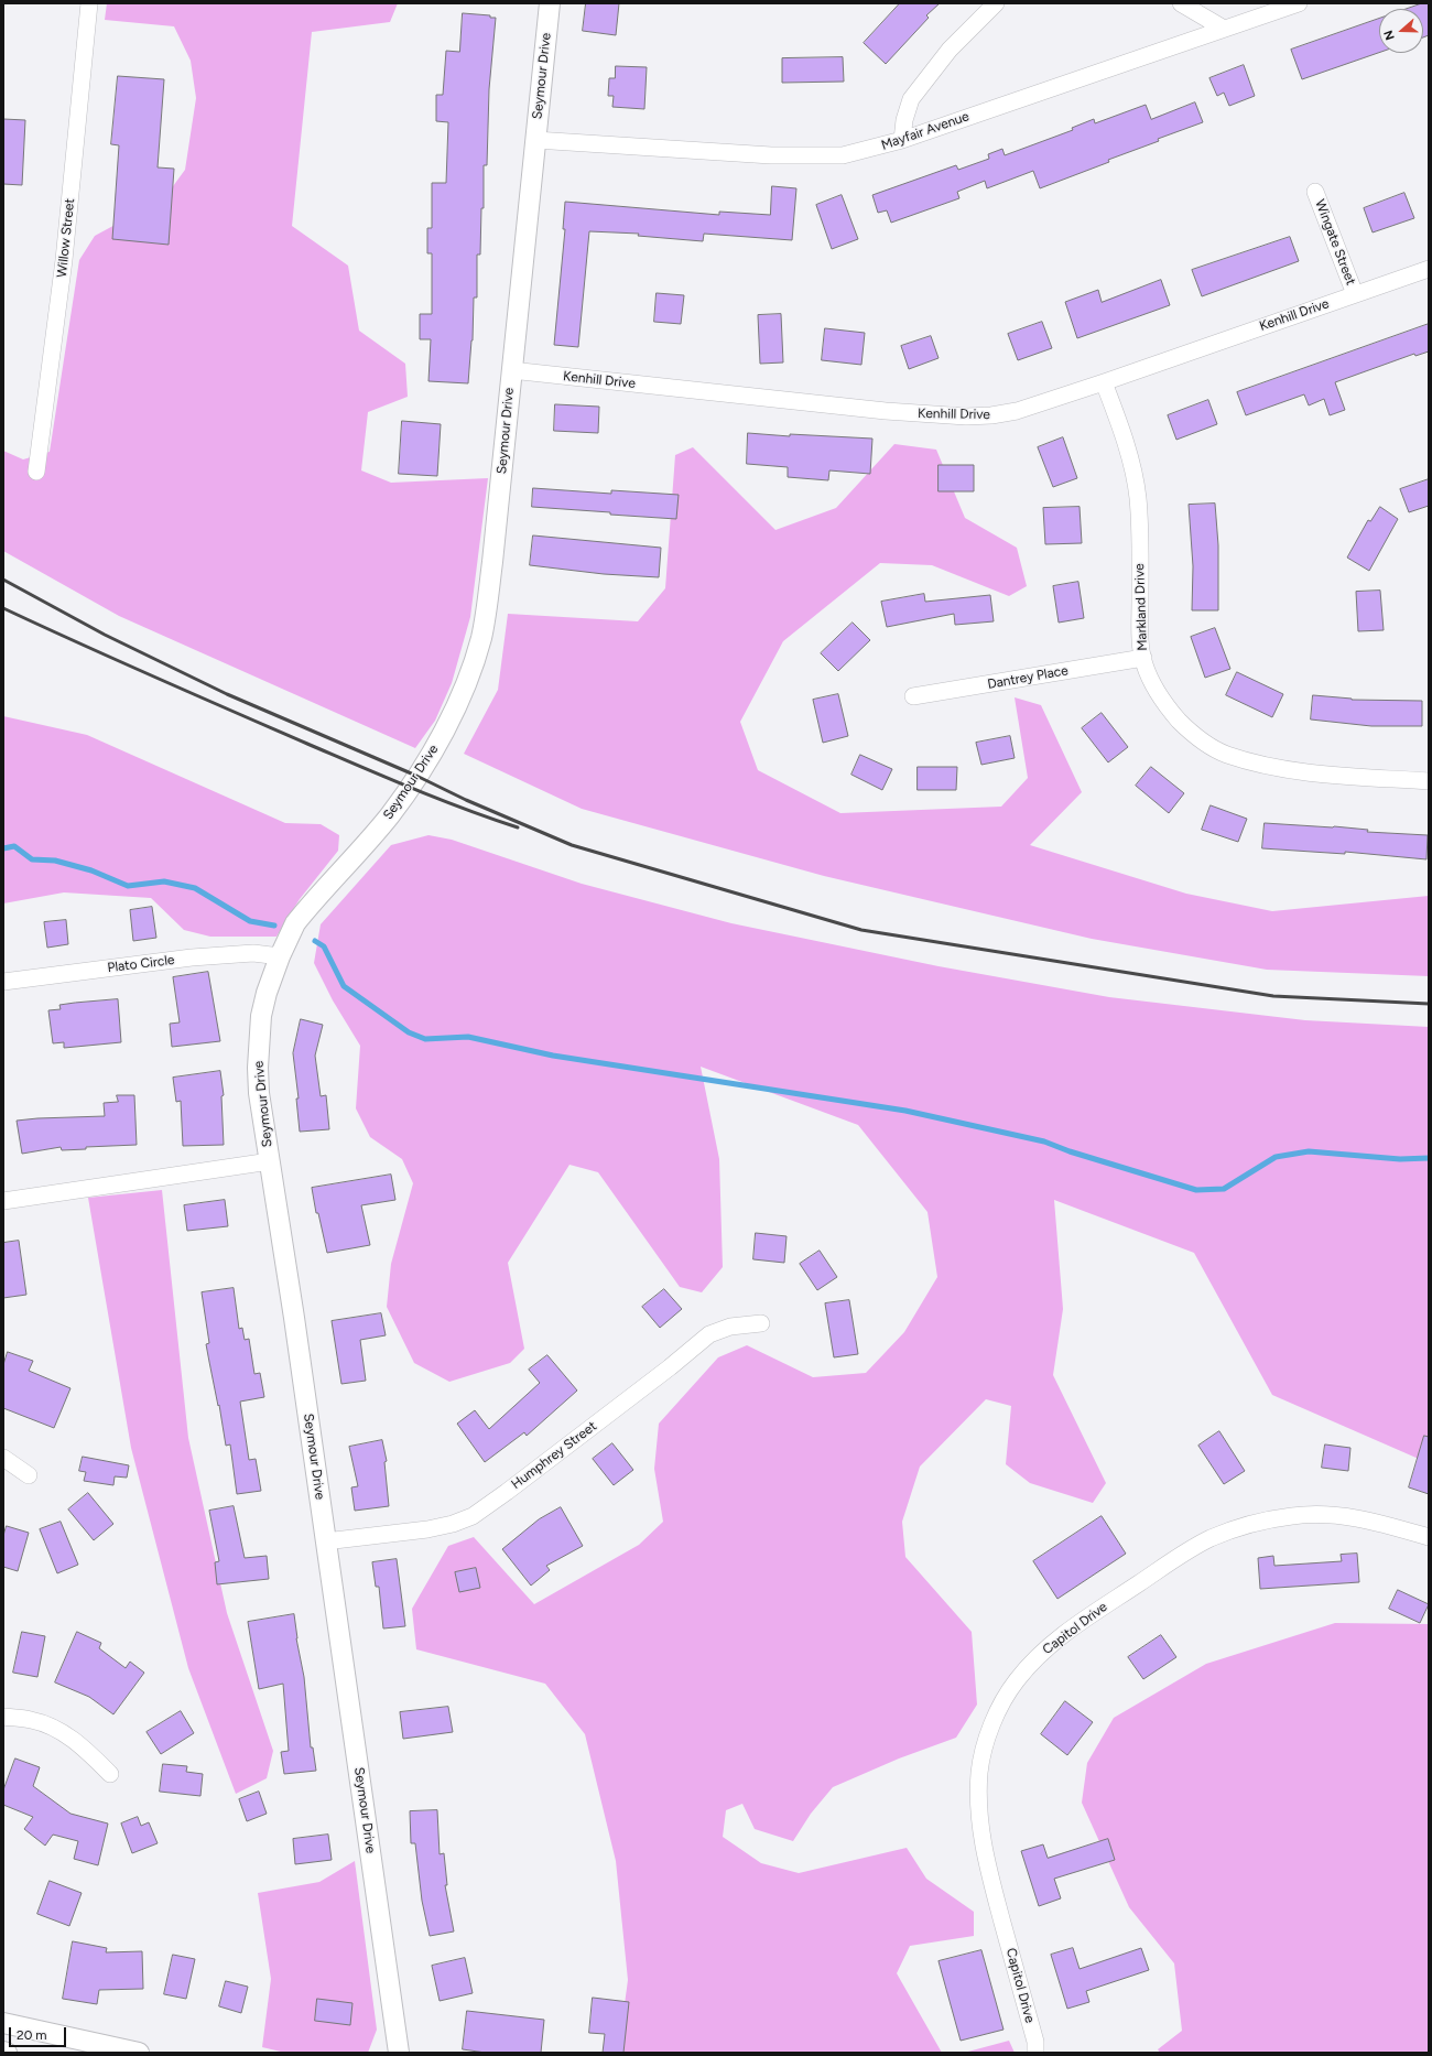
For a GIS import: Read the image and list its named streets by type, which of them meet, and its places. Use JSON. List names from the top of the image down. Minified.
{"streets":{"street":["Seymour Drive","Mayfair Avenue","Willow Street","Wingate Street","Kenhill Drive","Markland Drive","Dantrey Place","Plato Circle","Humphrey Street","Capitol Drive"]},"crossings":[["Seymour Drive","Mayfair Avenue"],["Seymour Drive","Kenhill Drive"],["Seymour Drive","Plato Circle"],["Seymour Drive","Humphrey Street"],["Wingate Street","Kenhill Drive"],["Kenhill Drive","Markland Drive"],["Markland Drive","Dantrey Place"]],"scale_bar":"20 m","north":"left"}
